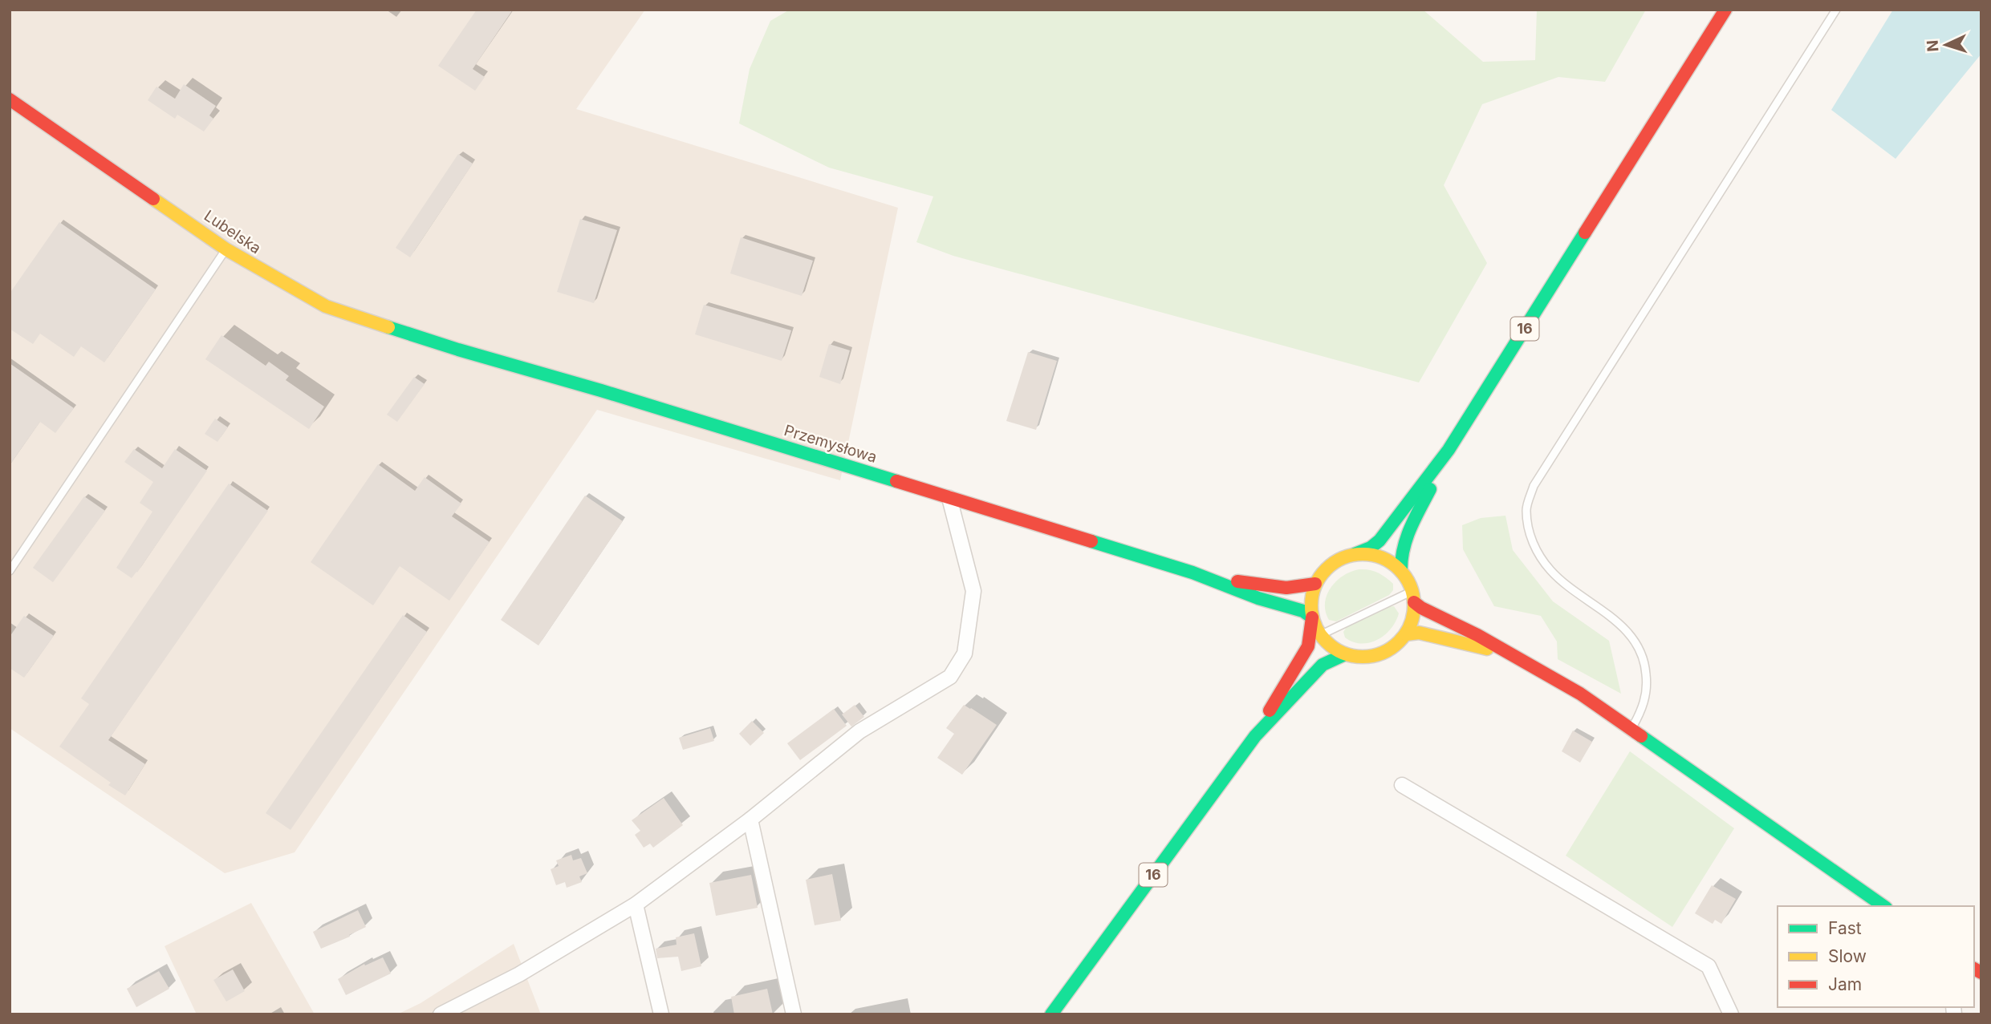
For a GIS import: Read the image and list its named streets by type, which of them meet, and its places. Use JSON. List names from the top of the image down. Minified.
{"streets":{"main road":["Lubelska","16","Przemysłowa"]},"crossings":[["Lubelska","Przemysłowa"],["16","Przemysłowa"]],"legend":["Fast","Slow","Jam"],"north":"left"}
